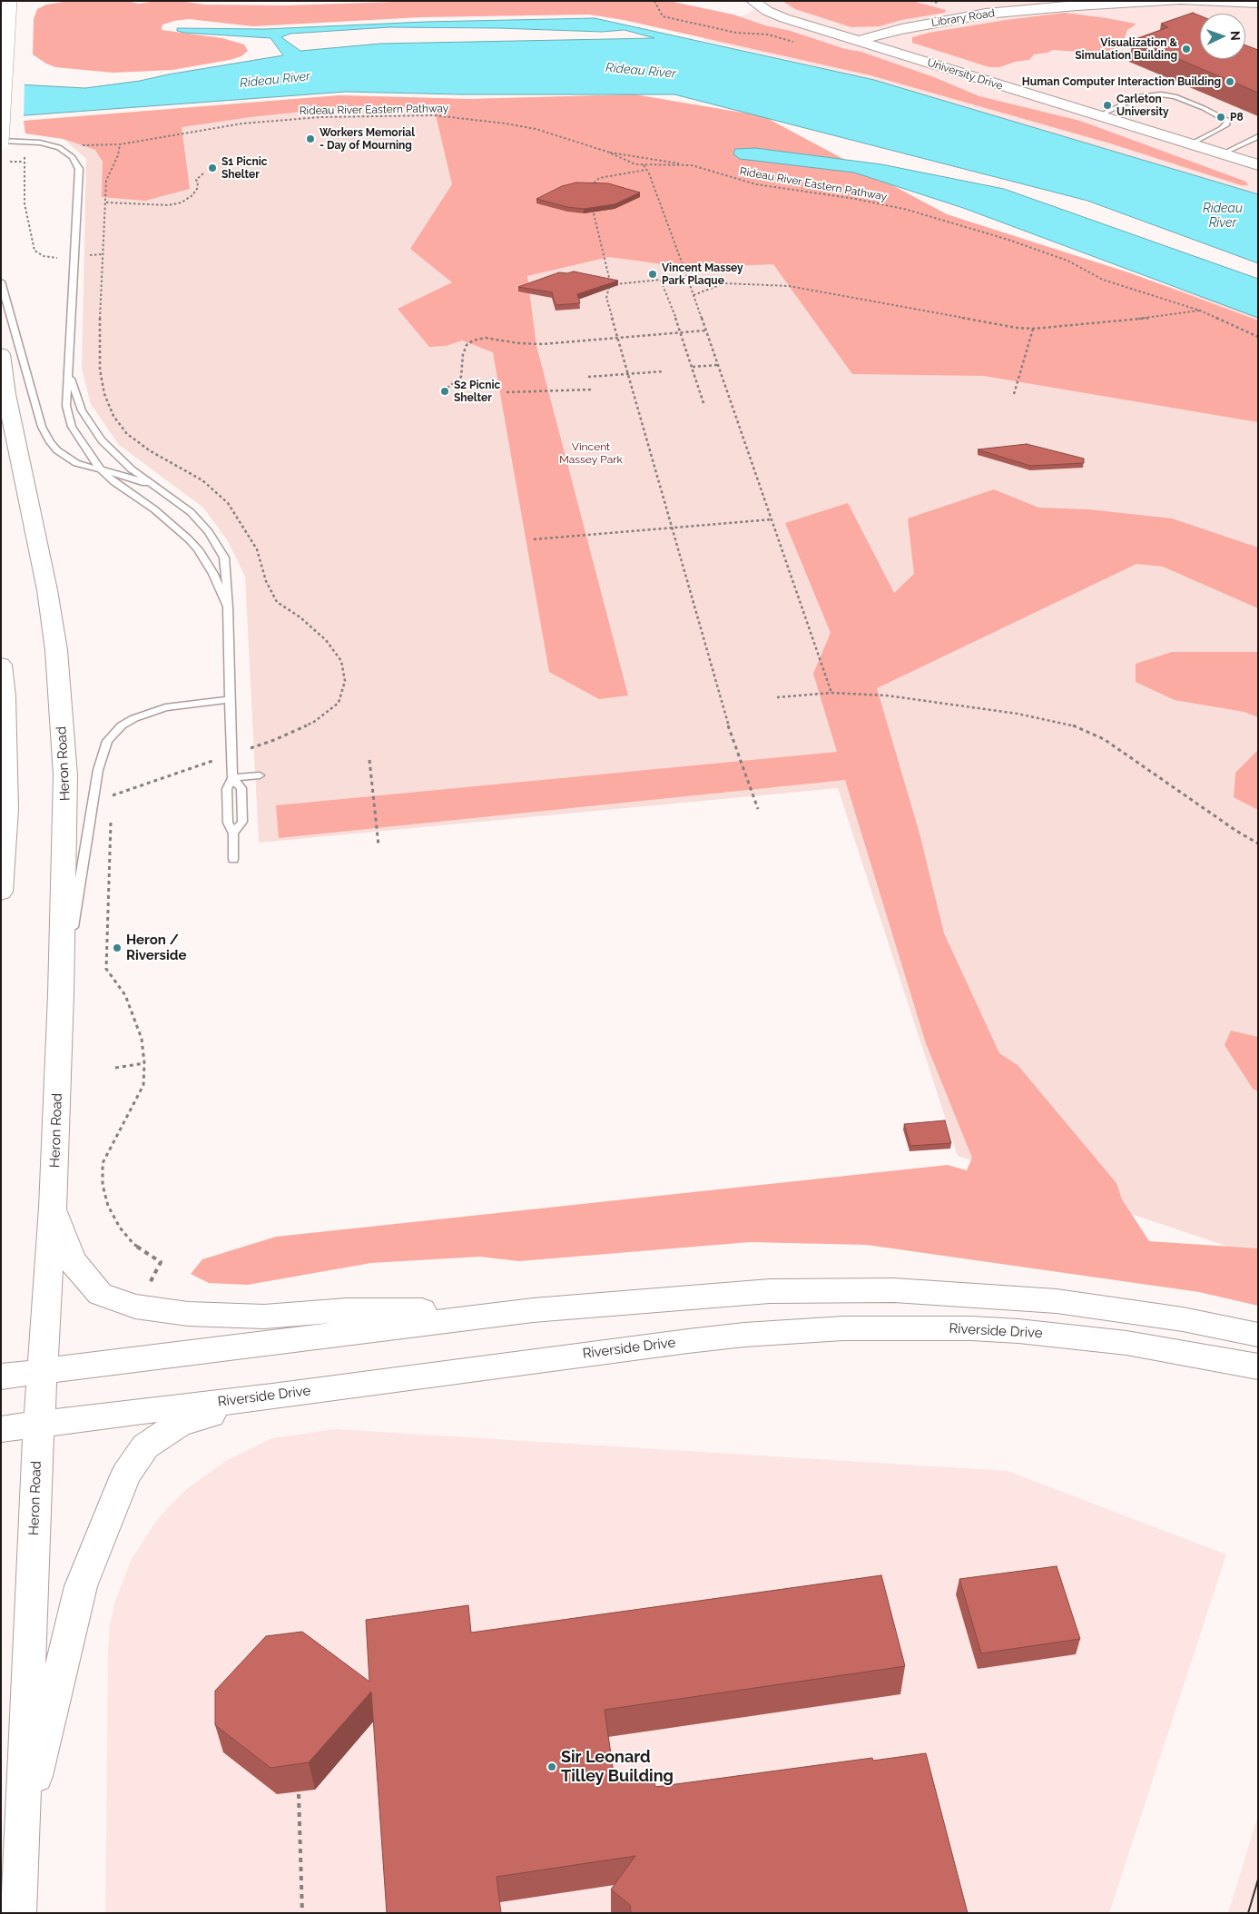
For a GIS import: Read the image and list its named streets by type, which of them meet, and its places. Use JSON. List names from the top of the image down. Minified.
{"streets":{"main road":["Library Road","University Drive","Heron Road","Riverside Drive"],"path":["Rideau River Eastern Pathway"]},"crossings":[["Library Road","University Drive"],["Heron Road","Riverside Drive"]],"water":["Rideau River"],"parks":["Vincent Massey Park"],"places":["Visualization & Simulation Building","Human Computer Interaction Building","Carleton University","P8","Workers Memorial - Day of Mourning","S1 Picnic Shelter","Vincent Massey Park Plaque","S2 Picnic Shelter","Heron / Riverside","Sir Leonard Tilley Building"],"north":"right"}
